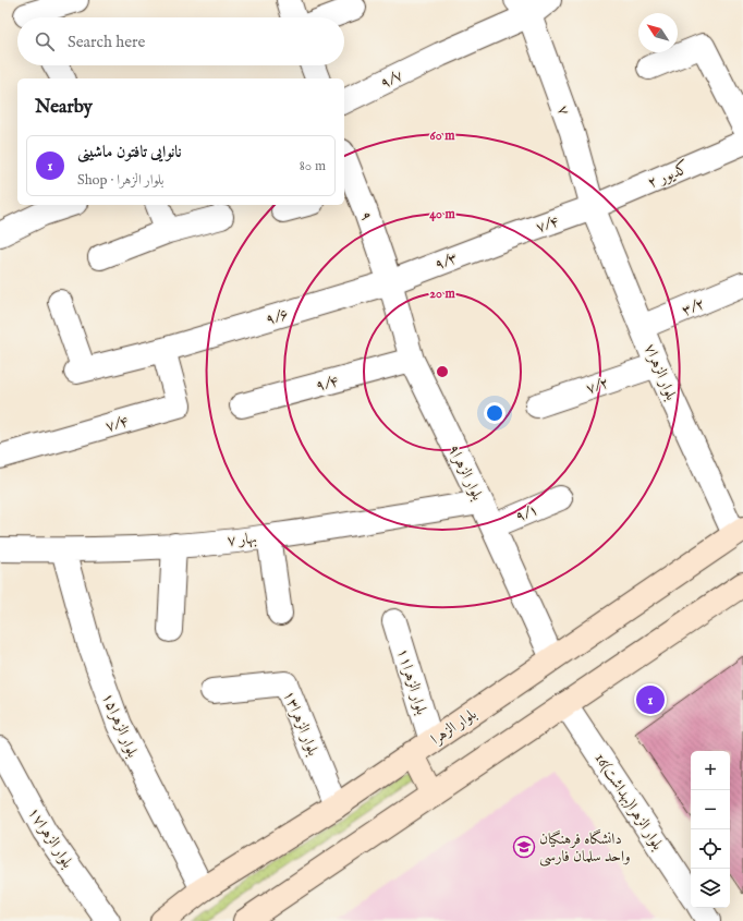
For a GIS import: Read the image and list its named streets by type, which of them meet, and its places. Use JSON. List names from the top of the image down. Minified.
{"streets":{"main road":["بلوار الزهرا"],"street":["۹/۷","۷","۲ کدیور","۹","۷/۴","۹/۳","۳/۲","۹/۶","بلوار الزهرا۷","۹/۴","۷/۲","بلوار الزهرا۹","۹/۱","بهار ۷","بلوار الزهرا۱۱","بلوار الزهرا۱۳","بلوار الزهرا۱۵","16بلوار الزهرا(بهداشت)","بلوار الزهرا۱۷"]},"crossings":[["۹/۷","۷"],["۷","۲ کدیور"],["۷","۷/۴"],["۷","بلوار الزهرا۷"],["۲ کدیور","۷/۴"],["۲ کدیور","بلوار الزهرا۷"],["۹","۹/۳"],["۹","۹/۶"],["۹","بلوار الزهرا۹"],["۷/۴","۹/۳"],["۷/۴","۹/۶"],["۷/۴","بلوار الزهرا۷"],["۹/۳","۹/۶"],["۹/۳","بلوار الزهرا۹"],["۳/۲","بلوار الزهرا۷"],["۹/۶","بلوار الزهرا۹"],["بلوار الزهرا۷","۷/۲"],["بلوار الزهرا۷","بلوار الزهرا"],["۹/۴","بلوار الزهرا۹"],["بلوار الزهرا۹","۹/۱"],["بلوار الزهرا۹","بهار ۷"],["بلوار الزهرا۹","بلوار الزهرا"],["بهار ۷","بلوار الزهرا۱۵"],["بلوار الزهرا۱۱","بلوار الزهرا"],["بلوار الزهرا۱۳","بلوار الزهرا"],["بلوار الزهرا۱۵","بلوار الزهرا"]],"places":{"school or university":["دانشگاه فرهنگیان واحد سلمان فارسی"]},"north":"top left","page":{"search":"Search here","heading":"Nearby","list":[{"mark":"1","name":"نانوایی تافتون ماشینی","note":"Shop · بلوار الزهرا","value":"80 m"}],"pins":"1","map_buttons":["+","−"]},"rings":["60 m","40 m","20 m"]}
